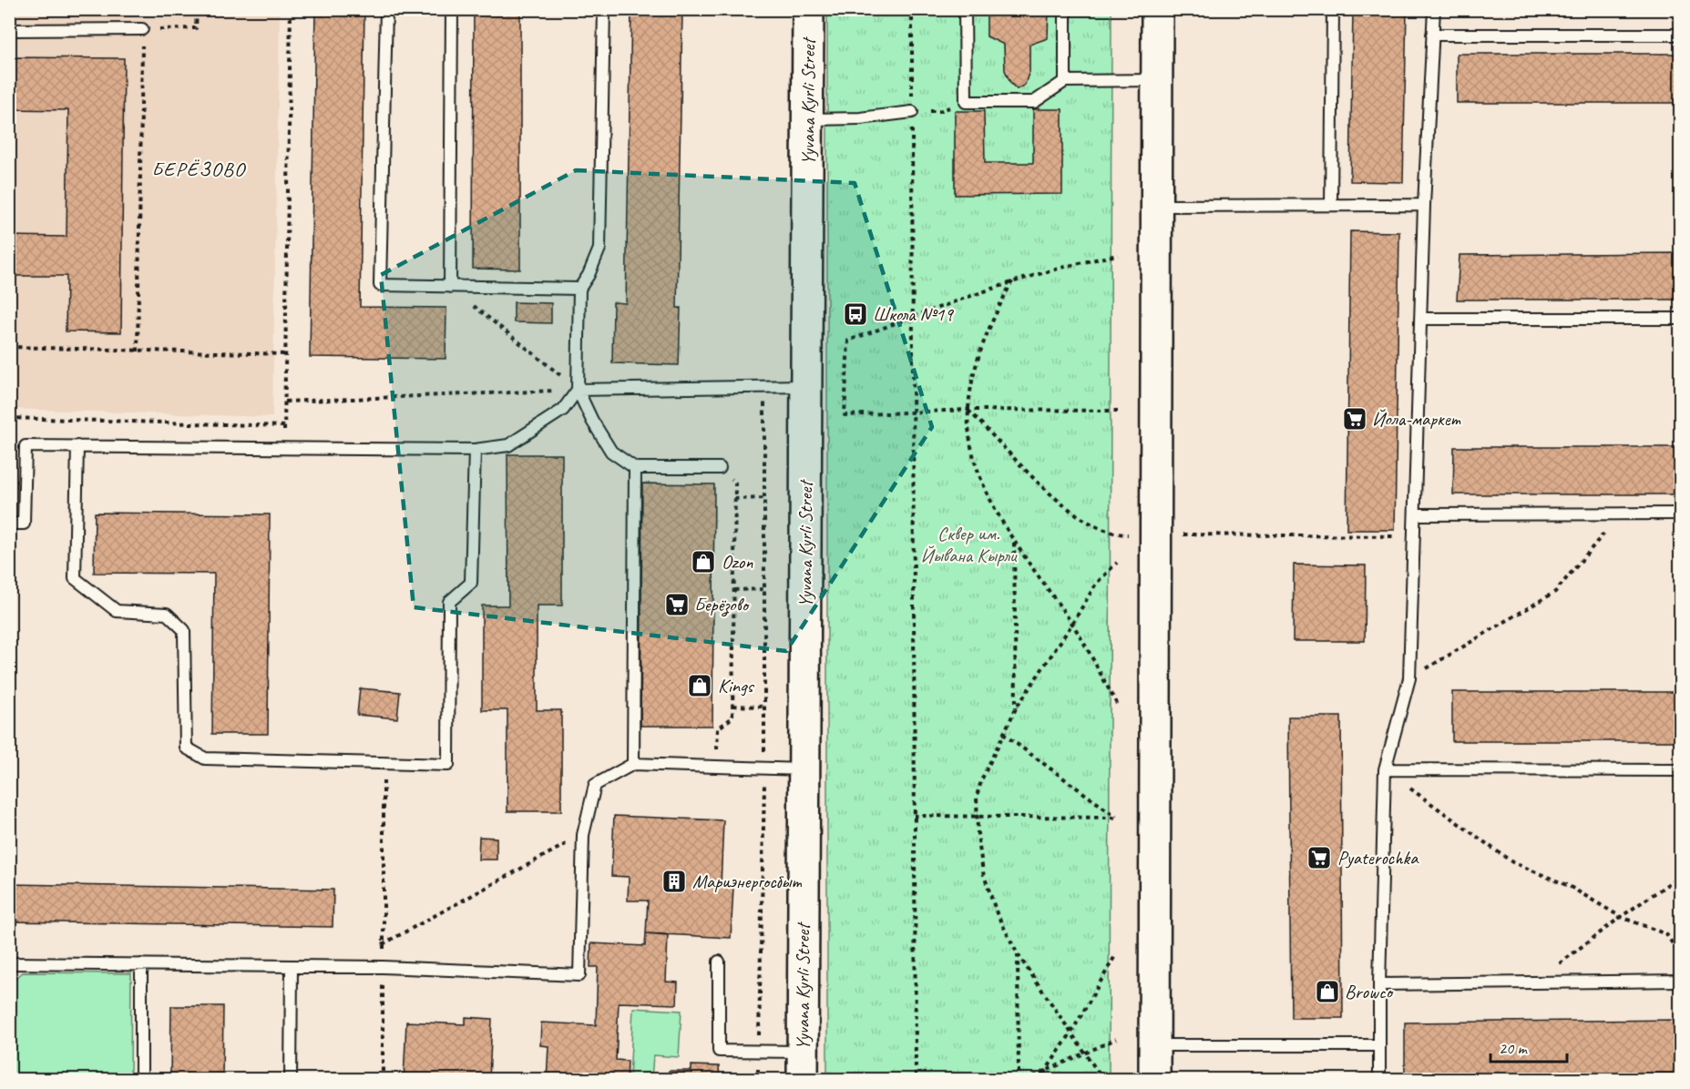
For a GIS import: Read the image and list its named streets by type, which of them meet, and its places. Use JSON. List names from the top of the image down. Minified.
{"streets":{"main road":["Yyvana Kyrli Street"]},"districts":["БЕРЁЗОВО"],"parks":["Сквер им. Йывана Кырли"],"places":{"bus stop":["Школа №19"],"supermarket":["Йола-маркет","Берёзово","Pyaterochka"],"shop":["Ozon","Kings","Browco"],"building":["Мариэнергосбыт"]},"scale_bar":"20 m"}
